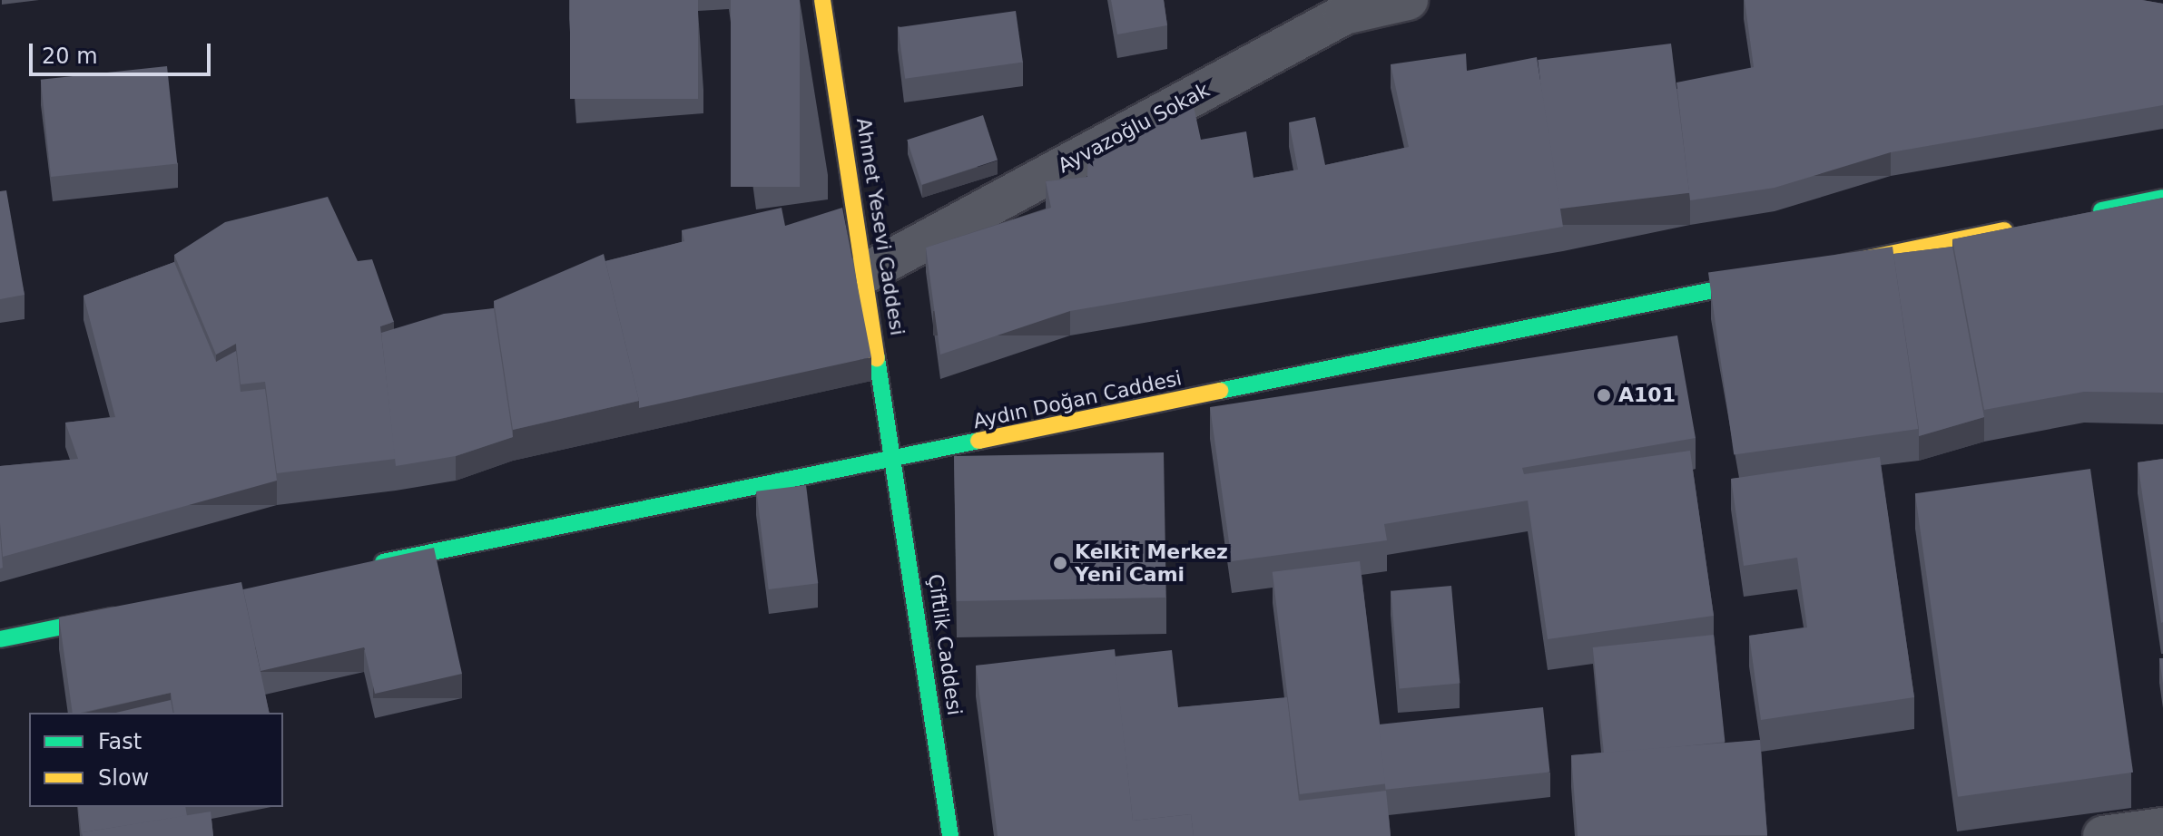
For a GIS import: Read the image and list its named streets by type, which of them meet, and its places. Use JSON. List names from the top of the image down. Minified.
{"streets":{"main road":["Ahmet Yesevi Caddesi","Aydın Doğan Caddesi","Çiftlik Caddesi"],"street":["Ayvazoğlu Sokak"]},"crossings":[["Ayvazoğlu Sokak","Ahmet Yesevi Caddesi"],["Ahmet Yesevi Caddesi","Aydın Doğan Caddesi"],["Ahmet Yesevi Caddesi","Çiftlik Caddesi"],["Aydın Doğan Caddesi","Çiftlik Caddesi"]],"places":["A101","Kelkit Merkez Yeni Cami"],"legend":["Fast","Slow"],"scale_bar":"20 m"}
